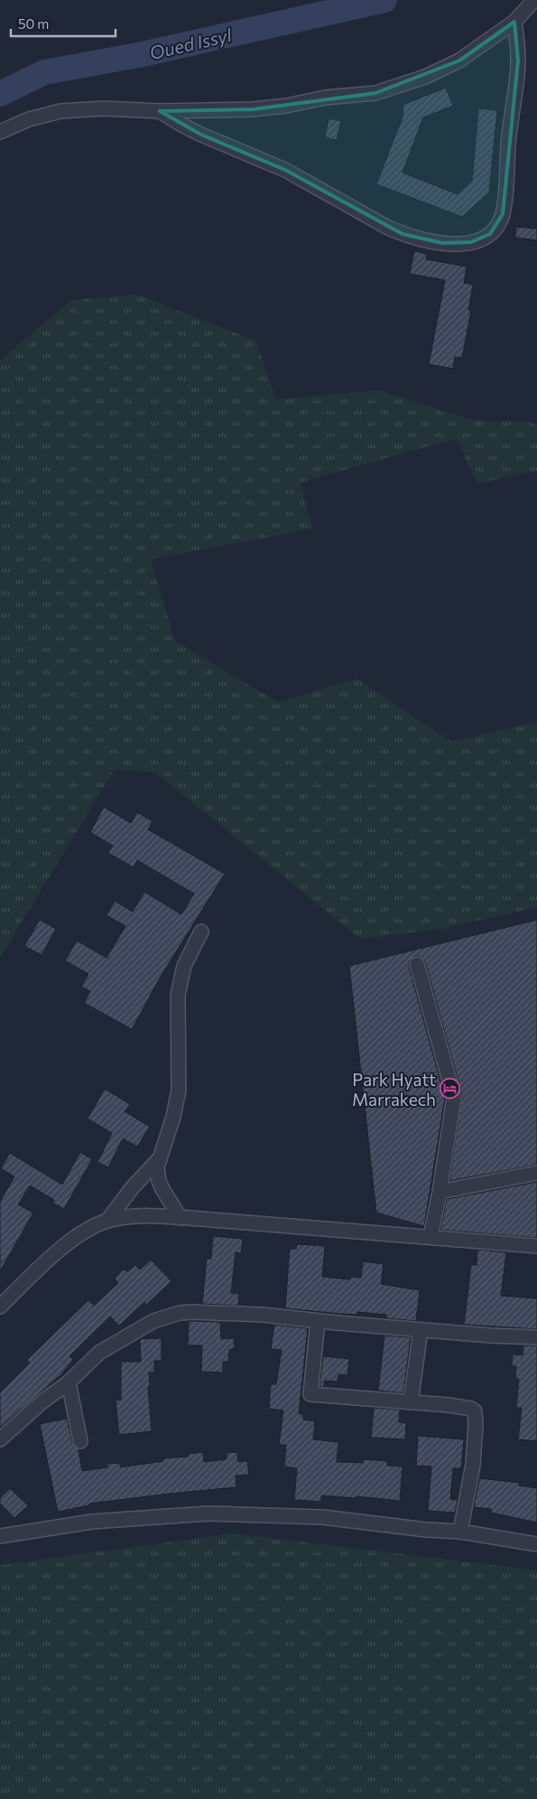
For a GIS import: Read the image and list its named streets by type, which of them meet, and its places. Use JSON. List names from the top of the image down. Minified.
{"water":["Oued Issyl"],"places":{"hotel":["Park Hyatt Marrakech"]},"scale_bar":"50 m"}
